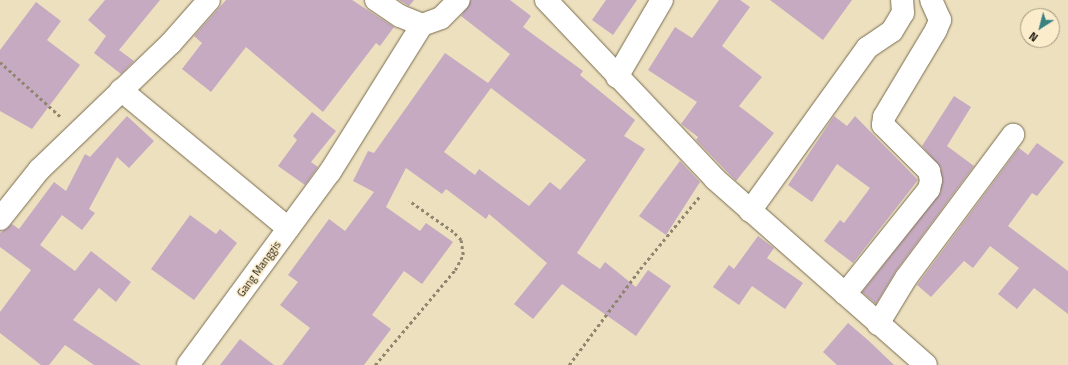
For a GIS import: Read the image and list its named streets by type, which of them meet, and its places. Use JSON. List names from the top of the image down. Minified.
{"streets":{"street":["Gang Manggis"]},"north":"bottom left"}
